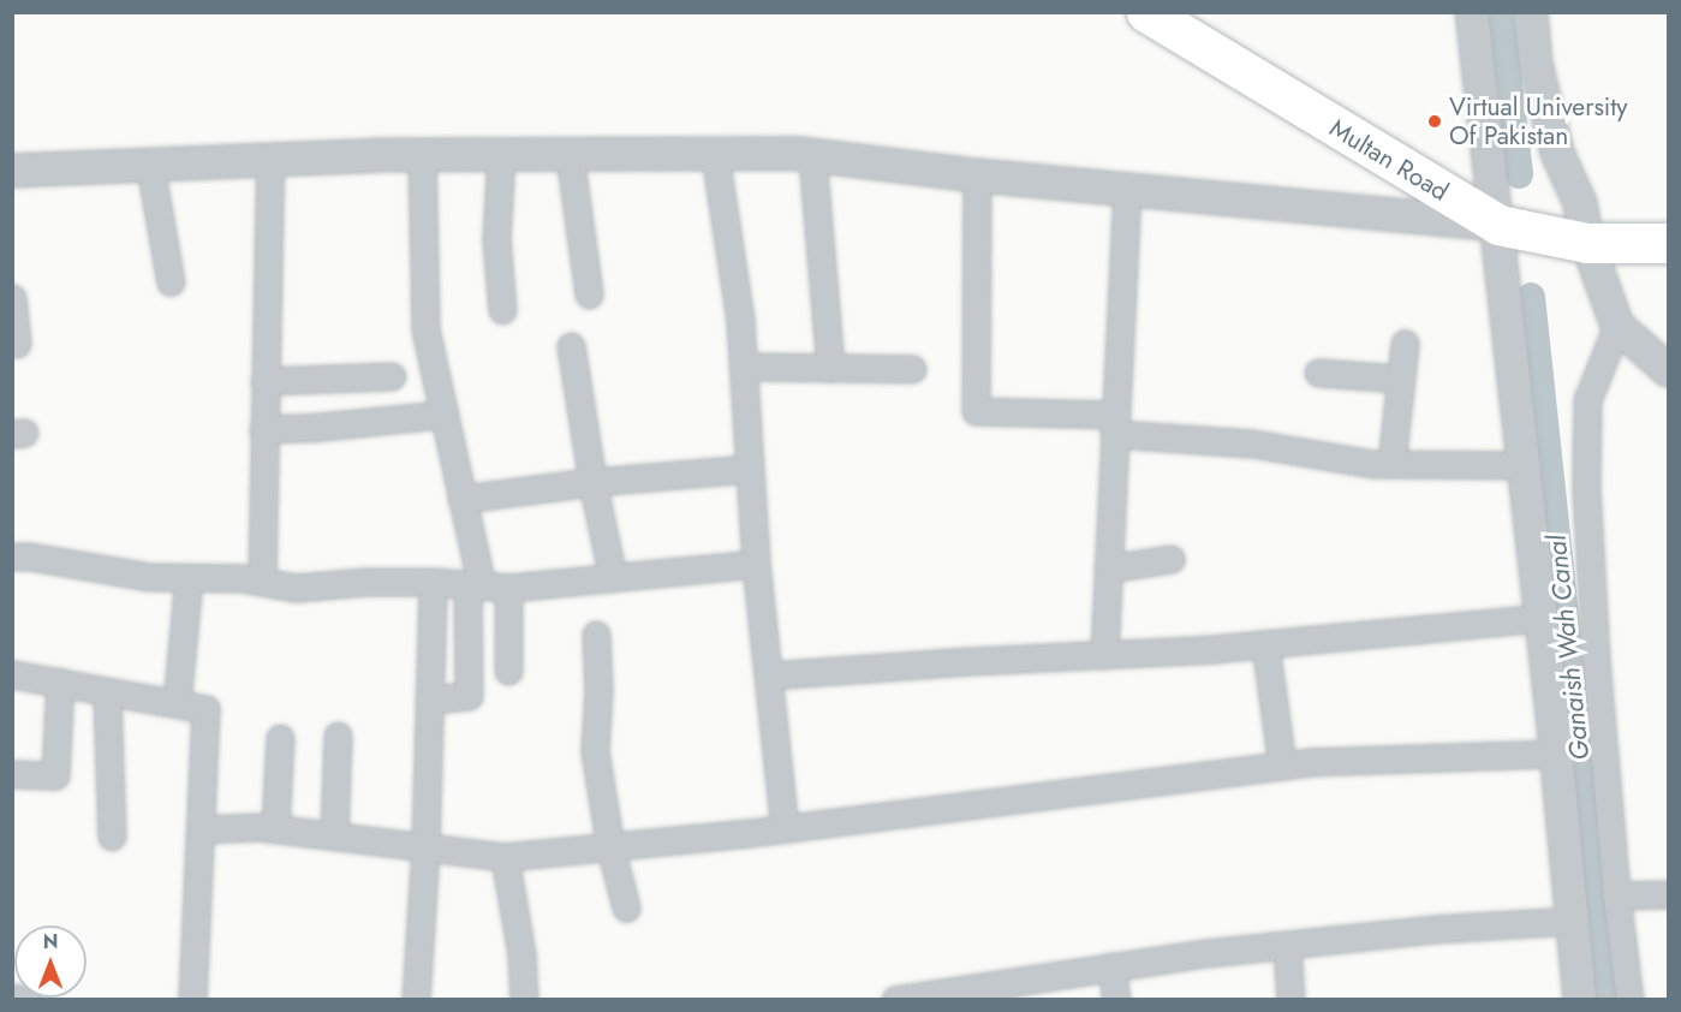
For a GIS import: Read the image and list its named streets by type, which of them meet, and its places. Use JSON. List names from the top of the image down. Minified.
{"streets":{"main road":["Multan Road"]},"water":["Ganaish Wah Canal"],"places":["Virtual University Of Pakistan"],"north":"top"}
